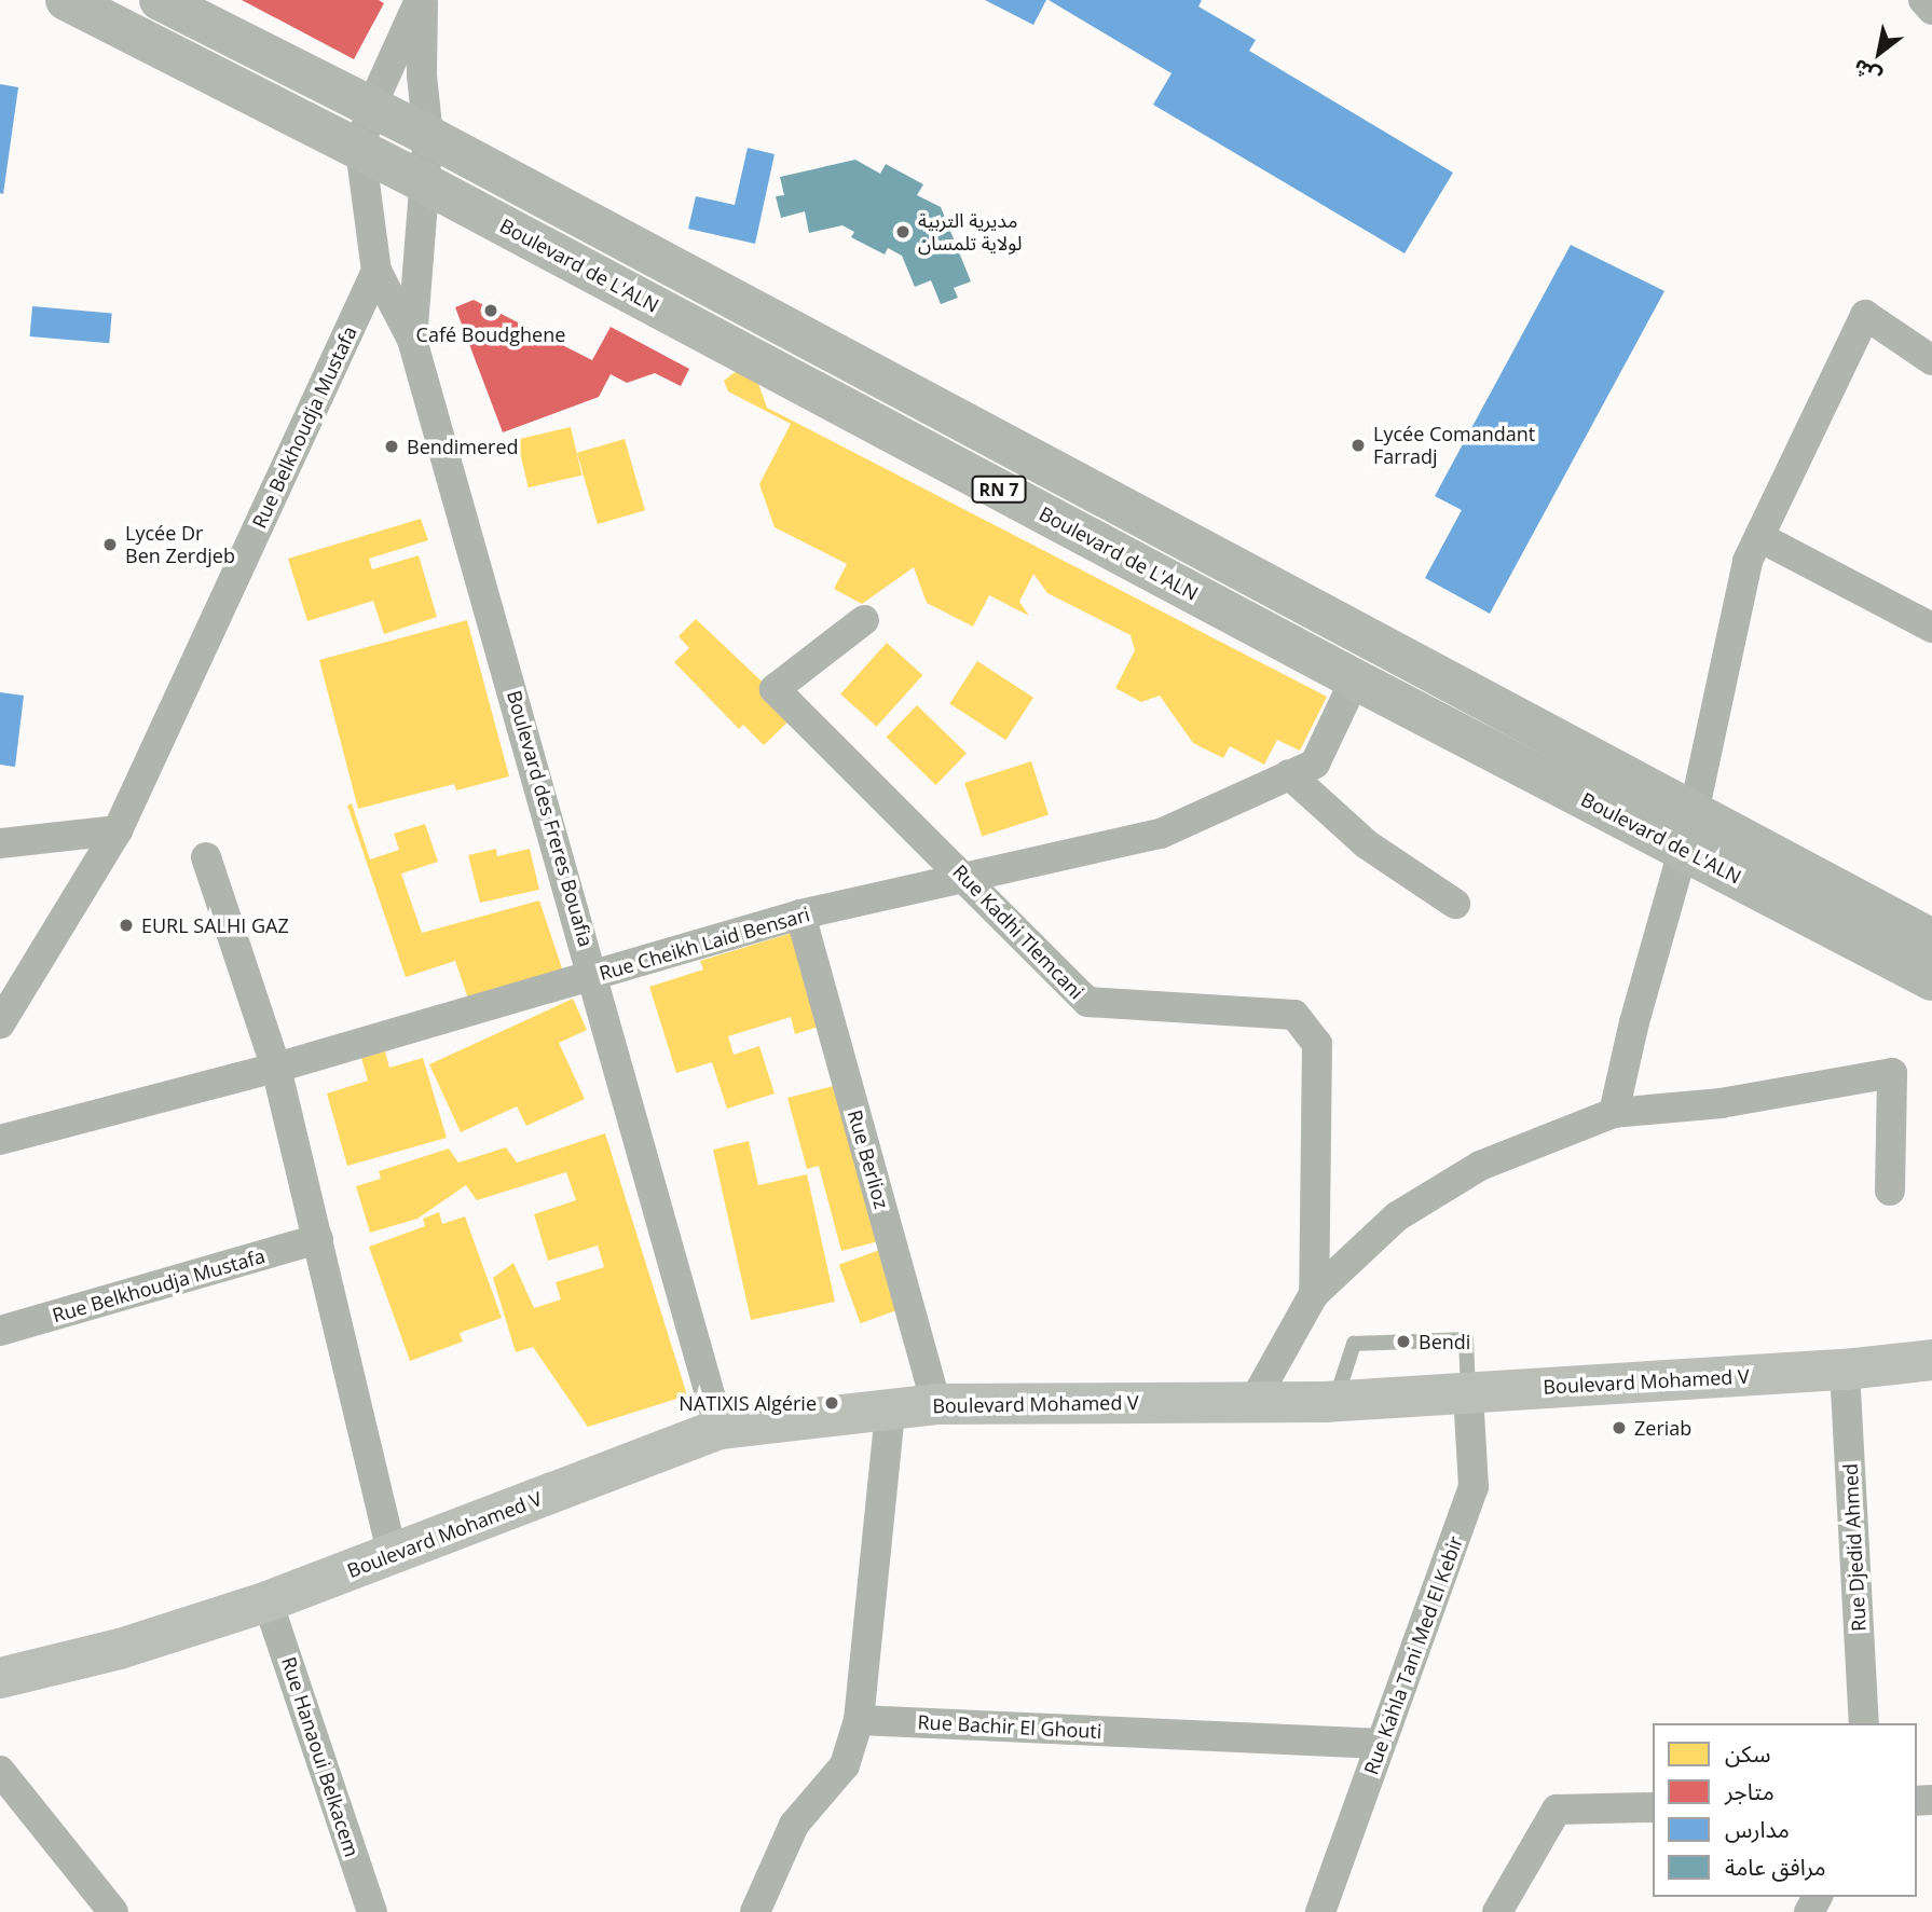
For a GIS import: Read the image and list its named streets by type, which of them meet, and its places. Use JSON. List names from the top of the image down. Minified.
{"streets":{"main road":["Boulevard de L'ALN","RN 7","Boulevard Mohamed V"],"street":["Rue Belkhoudja Mustafa","Boulevard des Freres Bouafia","Rue Kadhi Tlemcani","Rue Cheikh Laid Bensari","Rue Berlioz","Rue Djedid Ahmed","Rue Kahla Tani Med El Kebir","Rue Bachir El Ghouti","Rue Hanaoui Belkacem"]},"crossings":[["Boulevard de L'ALN","Rue Cheikh Laid Bensari"],["Boulevard des Freres Bouafia","Rue Cheikh Laid Bensari"],["Boulevard des Freres Bouafia","Boulevard Mohamed V"],["Rue Kadhi Tlemcani","Rue Cheikh Laid Bensari"],["Rue Cheikh Laid Bensari","Rue Berlioz"],["Rue Berlioz","Boulevard Mohamed V"],["Boulevard Mohamed V","Rue Djedid Ahmed"],["Boulevard Mohamed V","Rue Kahla Tani Med El Kebir"],["Boulevard Mohamed V","Rue Hanaoui Belkacem"],["Rue Kahla Tani Med El Kebir","Rue Bachir El Ghouti"]],"places":["مديرية التربية لولاية تلمسان","Café Boudghene","Lycée Comandant Farradj","Bendimered","Lycée Dr Ben Zerdjeb","EURL SALHI GAZ","Bendi","NATIXIS Algérie","Zeriab"],"legend":["سكن","متاجر","مدارس","مرافق عامة"],"north":"bottom left"}
